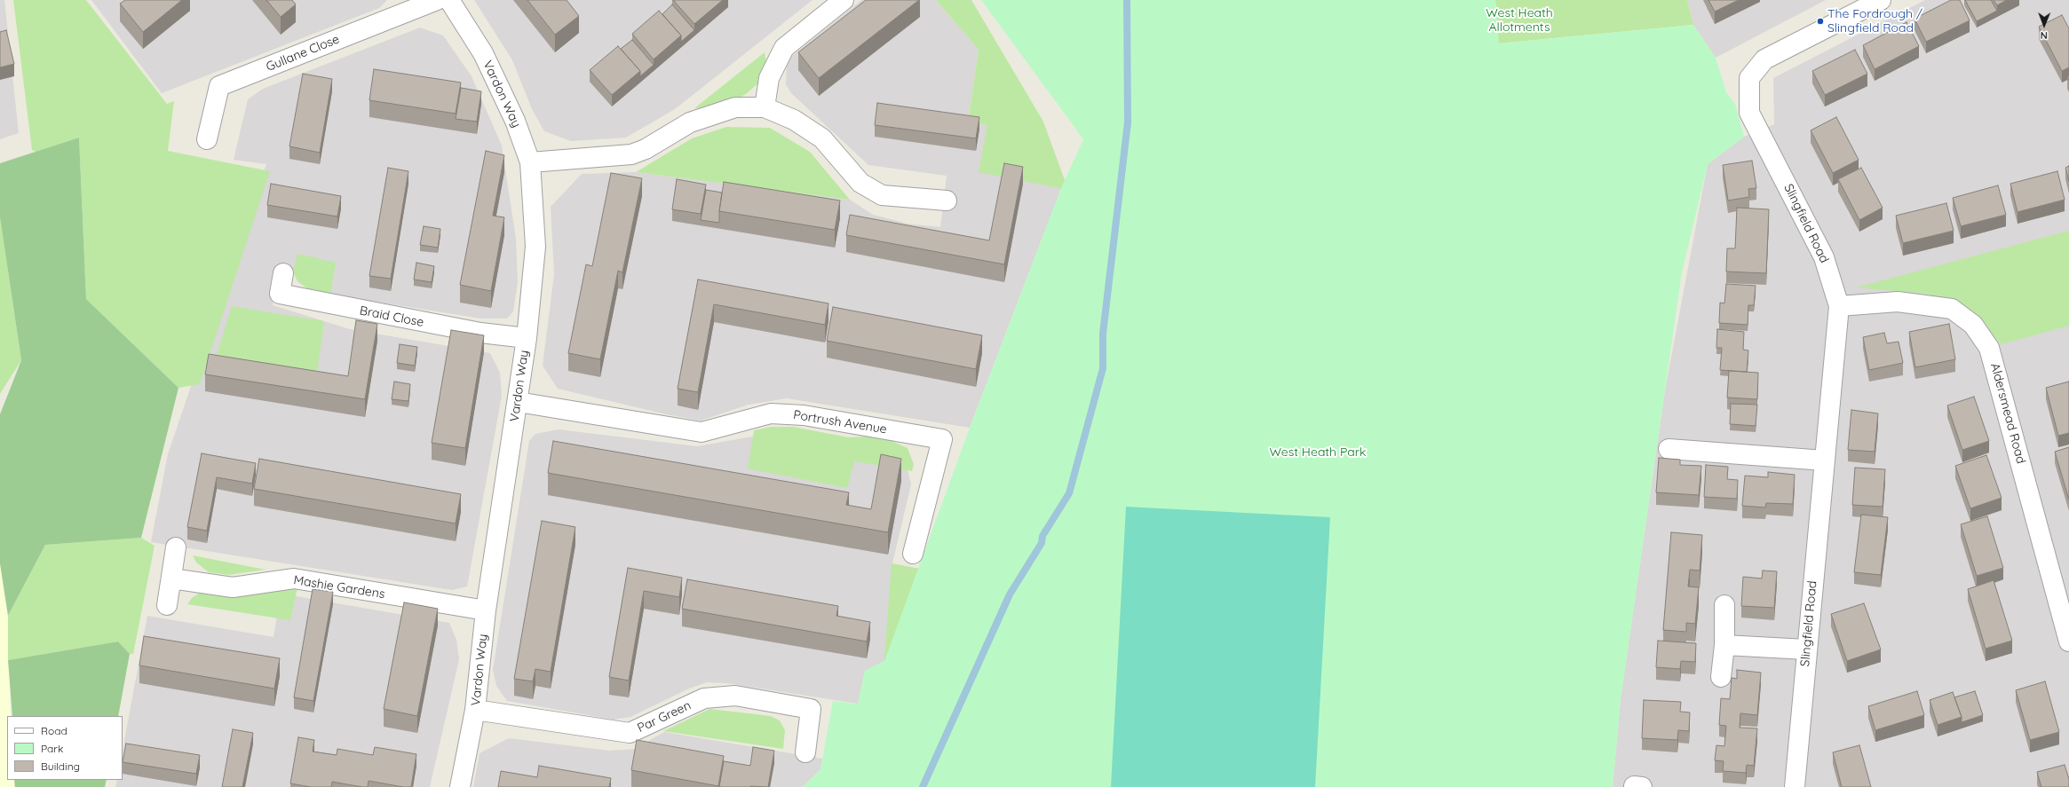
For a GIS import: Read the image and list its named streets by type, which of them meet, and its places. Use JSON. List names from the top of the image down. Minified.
{"streets":{"street":["Gullane Close","Vardon Way","Slingfield Road","Braid Close","Aldersmead Road","Portrush Avenue","Mashie Gardens","Par Green"]},"crossings":[["Vardon Way","Braid Close"],["Vardon Way","Portrush Avenue"],["Vardon Way","Mashie Gardens"],["Vardon Way","Par Green"],["Slingfield Road","Aldersmead Road"]],"parks":["West Heath Allotments","West Heath Park"],"places":["The Fordrough / Slingfield Road"],"legend":["Road","Park","Building"],"north":"bottom"}
